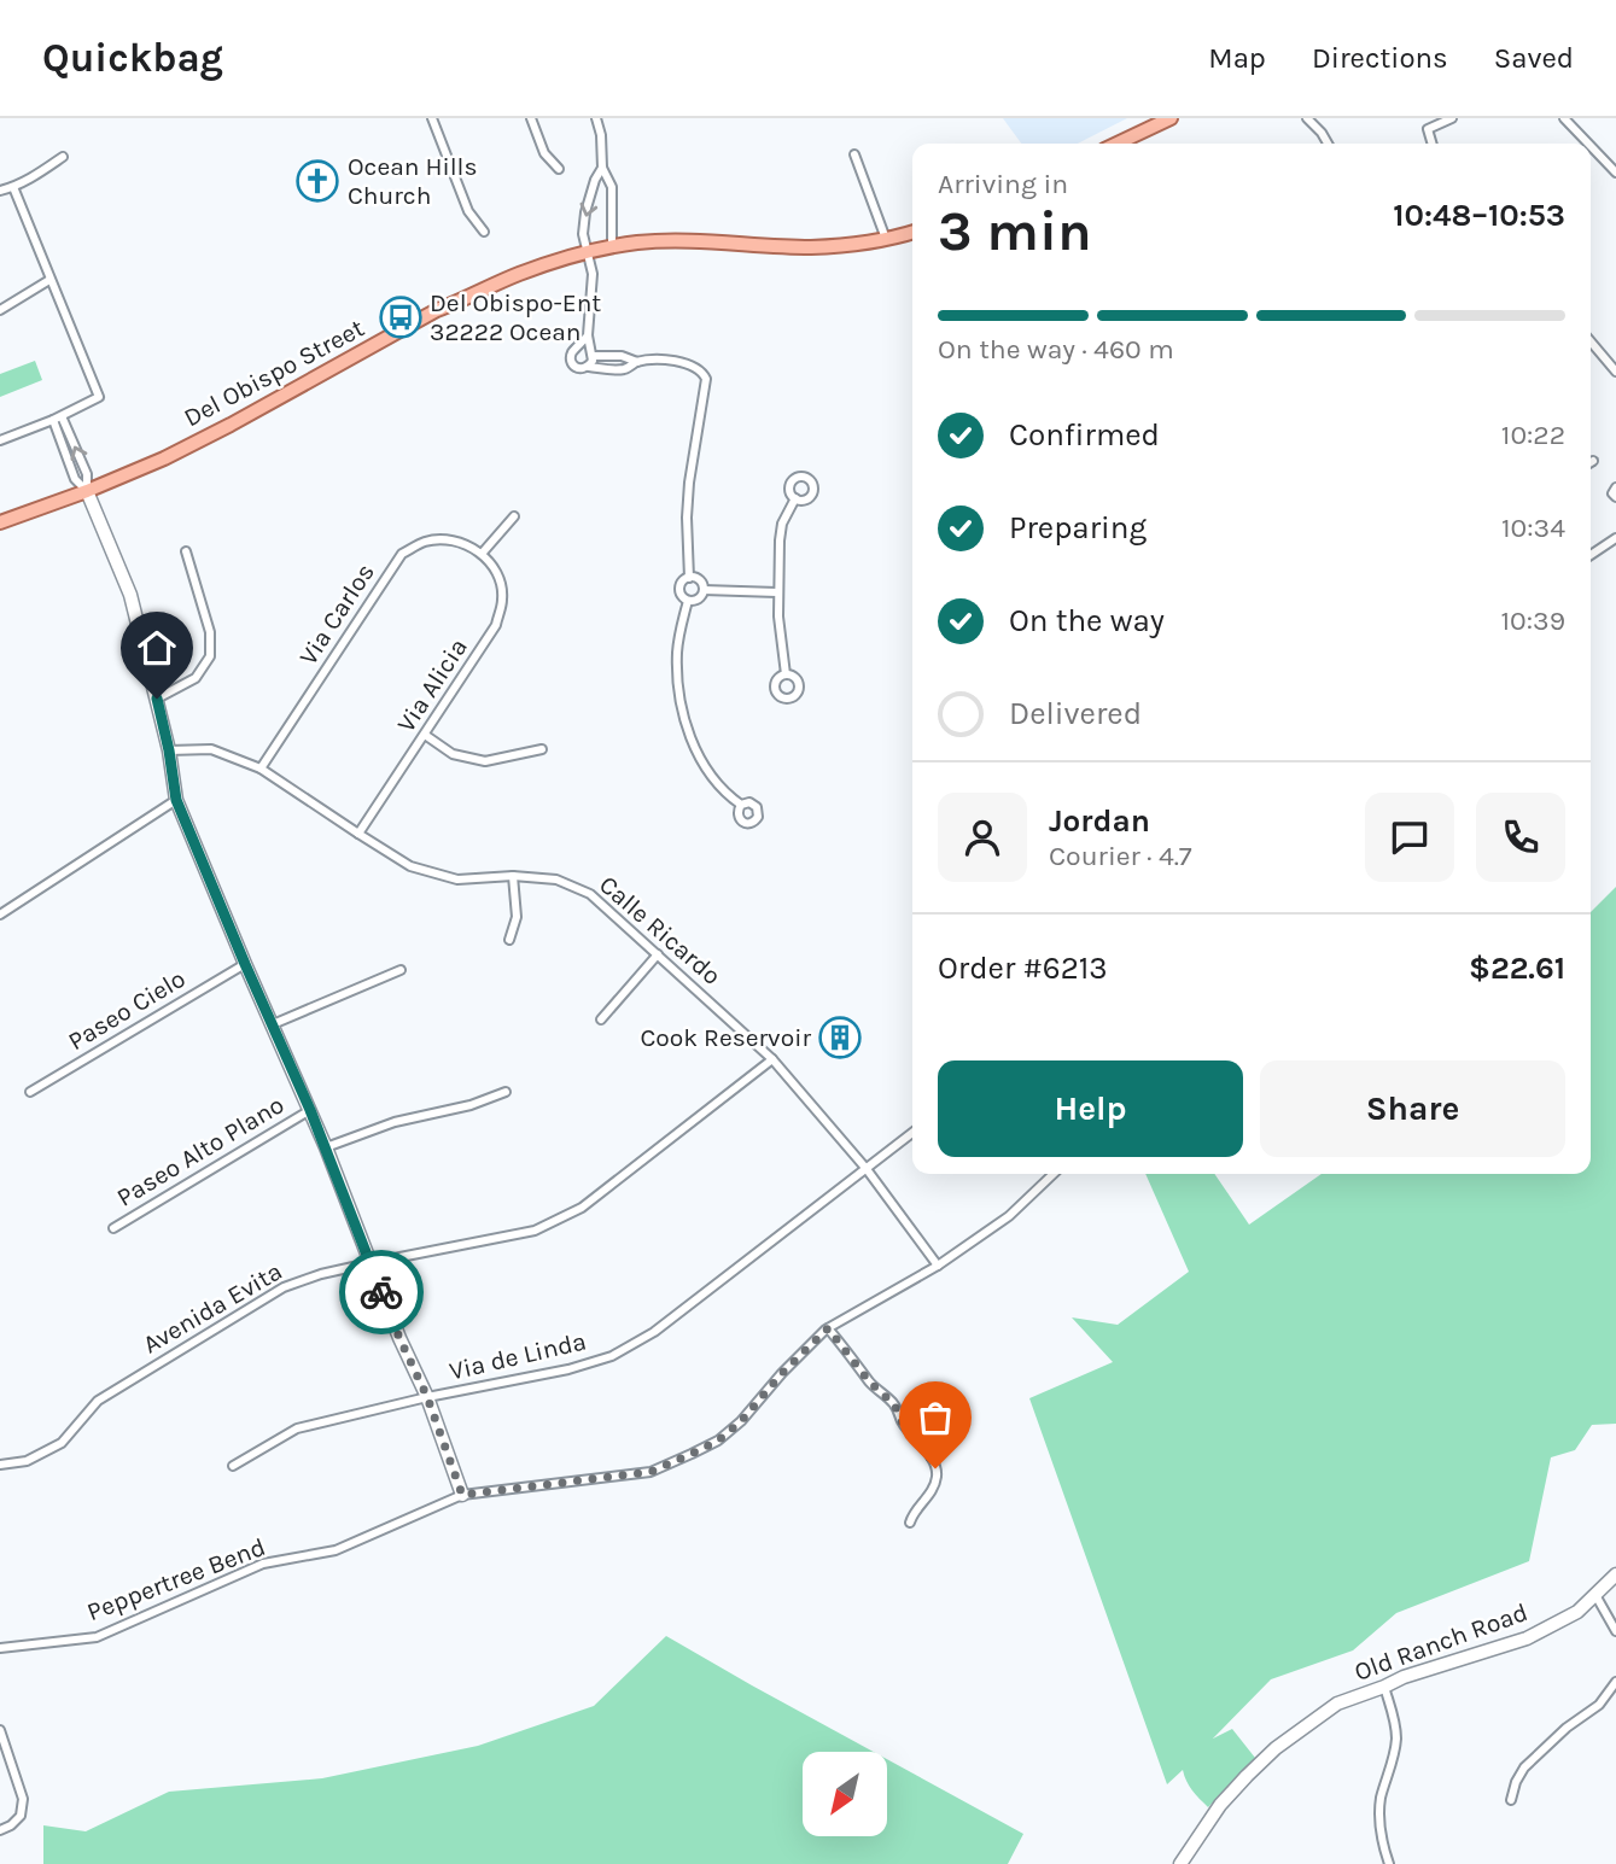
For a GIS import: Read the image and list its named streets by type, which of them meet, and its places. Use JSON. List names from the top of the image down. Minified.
{"streets":{"main road":["Del Obispo Street"],"street":["Via Carlos","Via Alicia","Calle Ricardo","Paseo Cielo","Paseo Alto Plano","Avenida Evita","Via de Linda","Peppertree Bend","Old Ranch Road"]},"crossings":[["Via Carlos","Via Alicia"],["Via Carlos","Calle Ricardo"],["Via Alicia","Calle Ricardo"],["Calle Ricardo","Avenida Evita"],["Calle Ricardo","Via de Linda"],["Calle Ricardo","Peppertree Bend"]],"places":{"church":["Ocean Hills Church"],"bus stop":["Del Obispo-Ent 32222 Ocean"],"building":["Cook Reservoir"]},"north":"bottom left","page":{"header":"Quickbag","nav":["Map","Directions","Saved"],"heading":["3 min","Arriving in","10:48–10:53"],"panel":["Jordan","Courier · 4.7","Order #6213","$22.61"],"bar":"On the way · 460 m","list":[["Confirmed","10:22"],["Preparing","10:34"],["On the way","10:39"],"Delivered"],"buttons":["Help","Share"]}}
